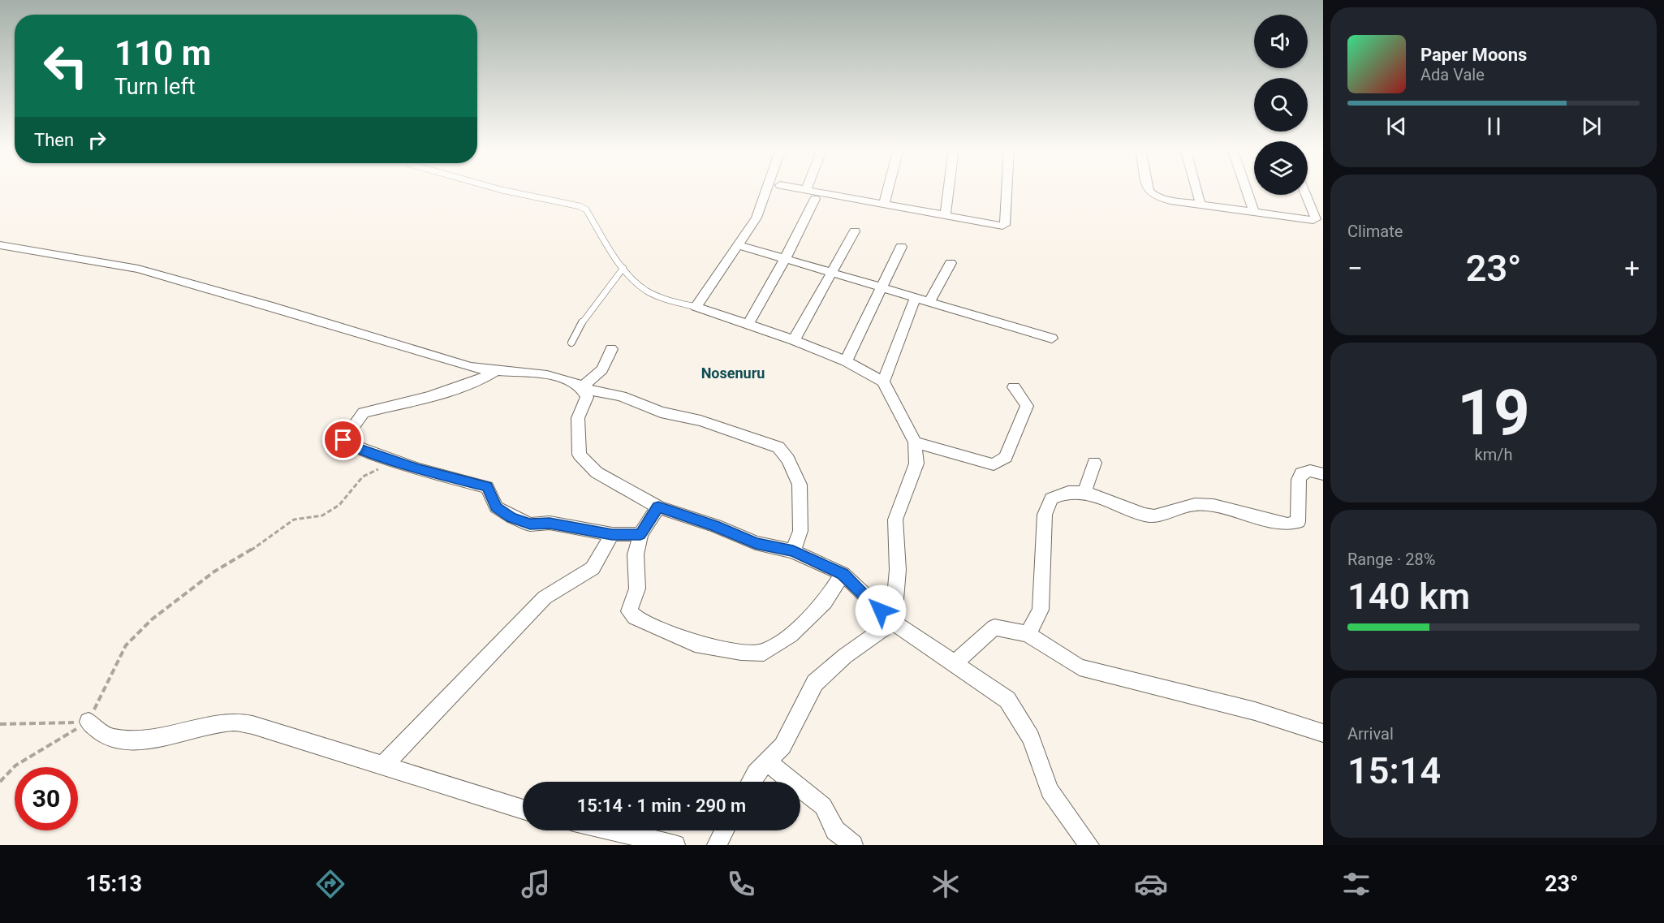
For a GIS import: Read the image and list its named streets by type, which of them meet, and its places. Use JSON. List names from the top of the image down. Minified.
{"districts":["Nosenuru"],"page":{"turn":["110 m","Turn left"],"song":["Paper Moons","Ada Vale"],"then":"Then","tile":["Climate",["19","km/h"],["Range · 28%","140 km"],["Arrival","15:14"]],"heat":["−","23°","+"],"limit":"30","trip":"15:14 · 1 min · 290 m","tabs":["15:13","23°"]}}
